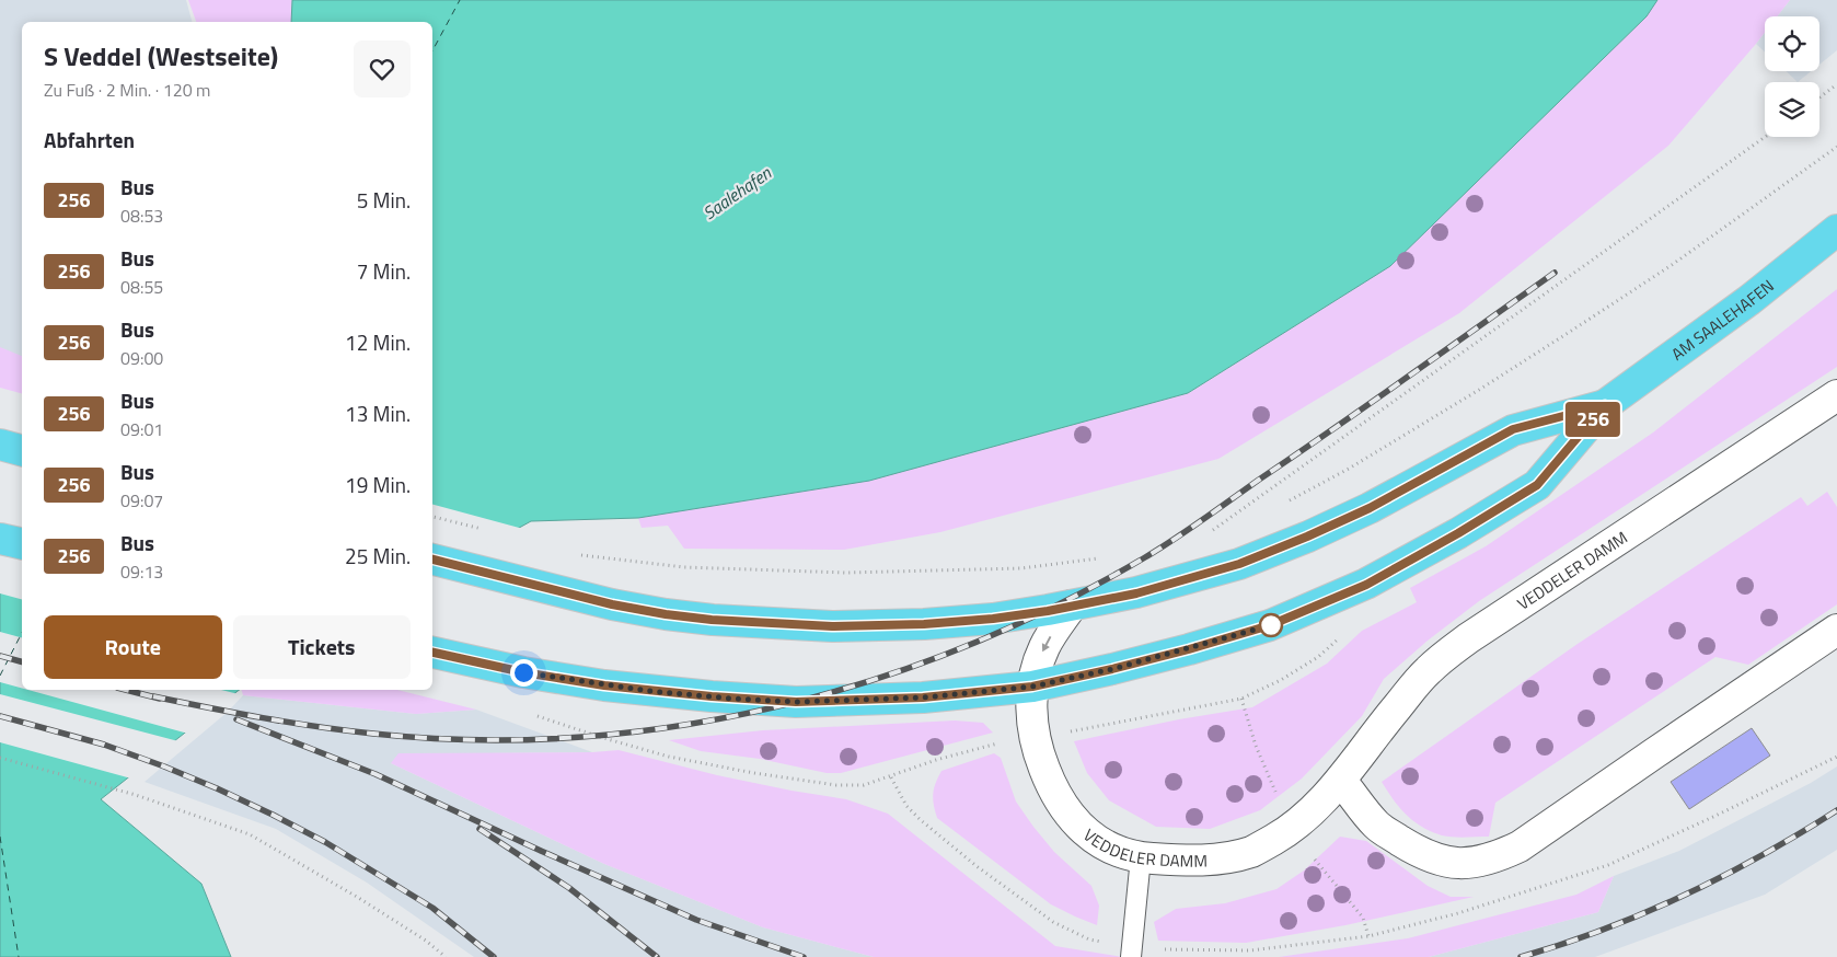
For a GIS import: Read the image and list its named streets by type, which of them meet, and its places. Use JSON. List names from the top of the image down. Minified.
{"streets":{"main road":["AM SAALEHAFEN"],"street":["VEDDELER DAMM"]},"crossings":[["AM SAALEHAFEN","VEDDELER DAMM"]],"water":["Saalehafen"],"lines":["bus line 256"],"page":{"on_map":"256","heading":[["S Veddel (Westseite)","Zu Fuß · 2 Min. · 120 m"],"Abfahrten"],"list":[{"mark":"256","name":"Bus","note":"08:53","value":"5 Min."},{"mark":"256","name":"Bus","note":"08:55","value":"7 Min."},{"mark":"256","name":"Bus","note":"09:00","value":"12 Min."},{"mark":"256","name":"Bus","note":"09:01","value":"13 Min."},{"mark":"256","name":"Bus","note":"09:07","value":"19 Min."},{"mark":"256","name":"Bus","note":"09:13","value":"25 Min."}],"buttons":["Route","Tickets"]}}
